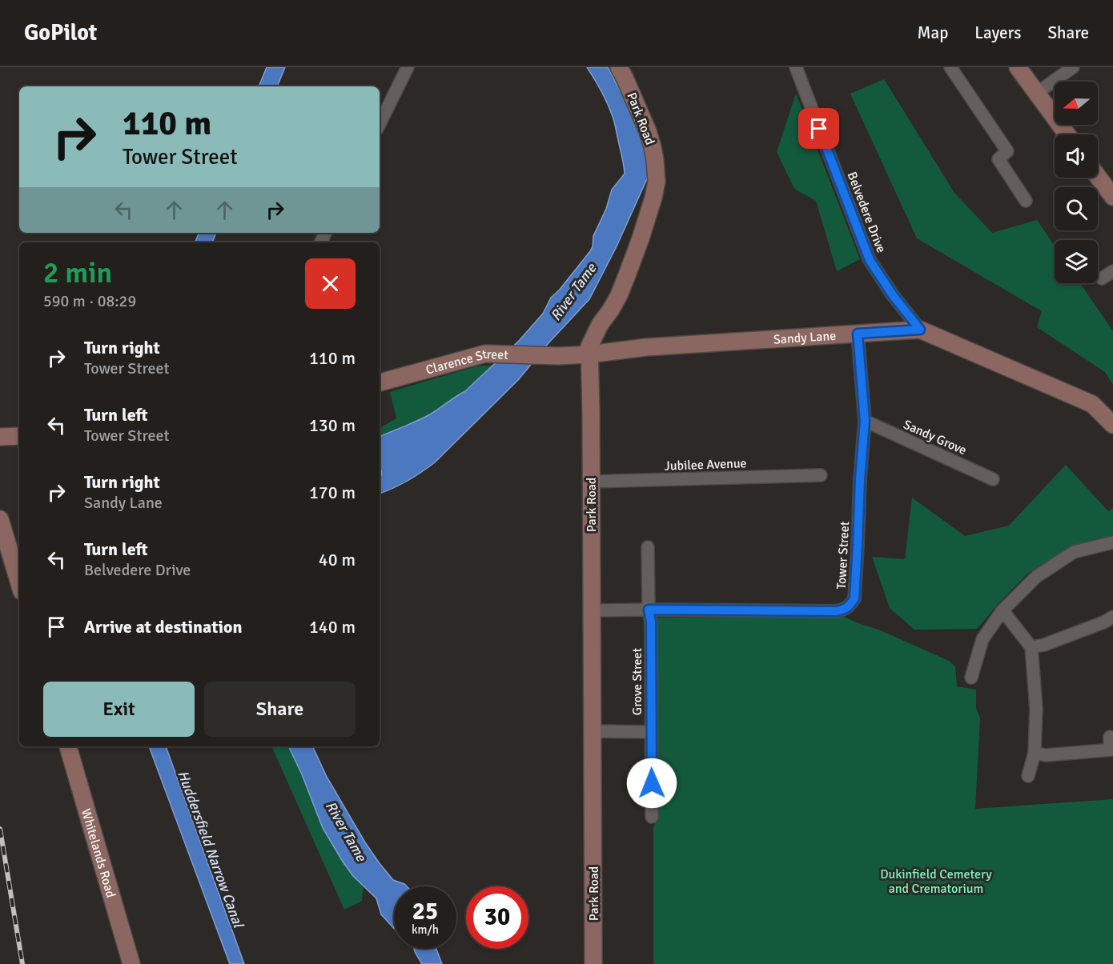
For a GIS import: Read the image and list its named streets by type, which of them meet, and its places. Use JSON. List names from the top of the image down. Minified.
{"streets":{"main road":["Park Road","Sandy Lane","Clarence Street","Whitelands Road"],"street":["Belvedere Drive","Sandy Grove","Jubilee Avenue","Tower Street","Grove Street"]},"crossings":[["Park Road","Sandy Lane"],["Park Road","Jubilee Avenue"],["Park Road","Tower Street"],["Belvedere Drive","Sandy Lane"],["Sandy Lane","Clarence Street"],["Sandy Lane","Tower Street"],["Sandy Grove","Tower Street"],["Tower Street","Grove Street"]],"water":["River Tame","Huddersfield Narrow Canal"],"parks":["Dukinfield Cemetery and Crematorium"],"north":"left","page":{"header":"GoPilot","nav":["Map","Layers","Share"],"turn":["110 m","Tower Street"],"heading":["2 min","590 m · 08:29"],"list":[{"name":"Turn right","note":"Tower Street","value":"110 m"},{"name":"Turn left","note":"Tower Street","value":"130 m"},{"name":"Turn right","note":"Sandy Lane","value":"170 m"},{"name":"Turn left","note":"Belvedere Drive","value":"40 m"},{"name":"Arrive at destination","value":"140 m"}],"buttons":["Exit","Share"],"speed":"25 km/h","limit":"30"}}
